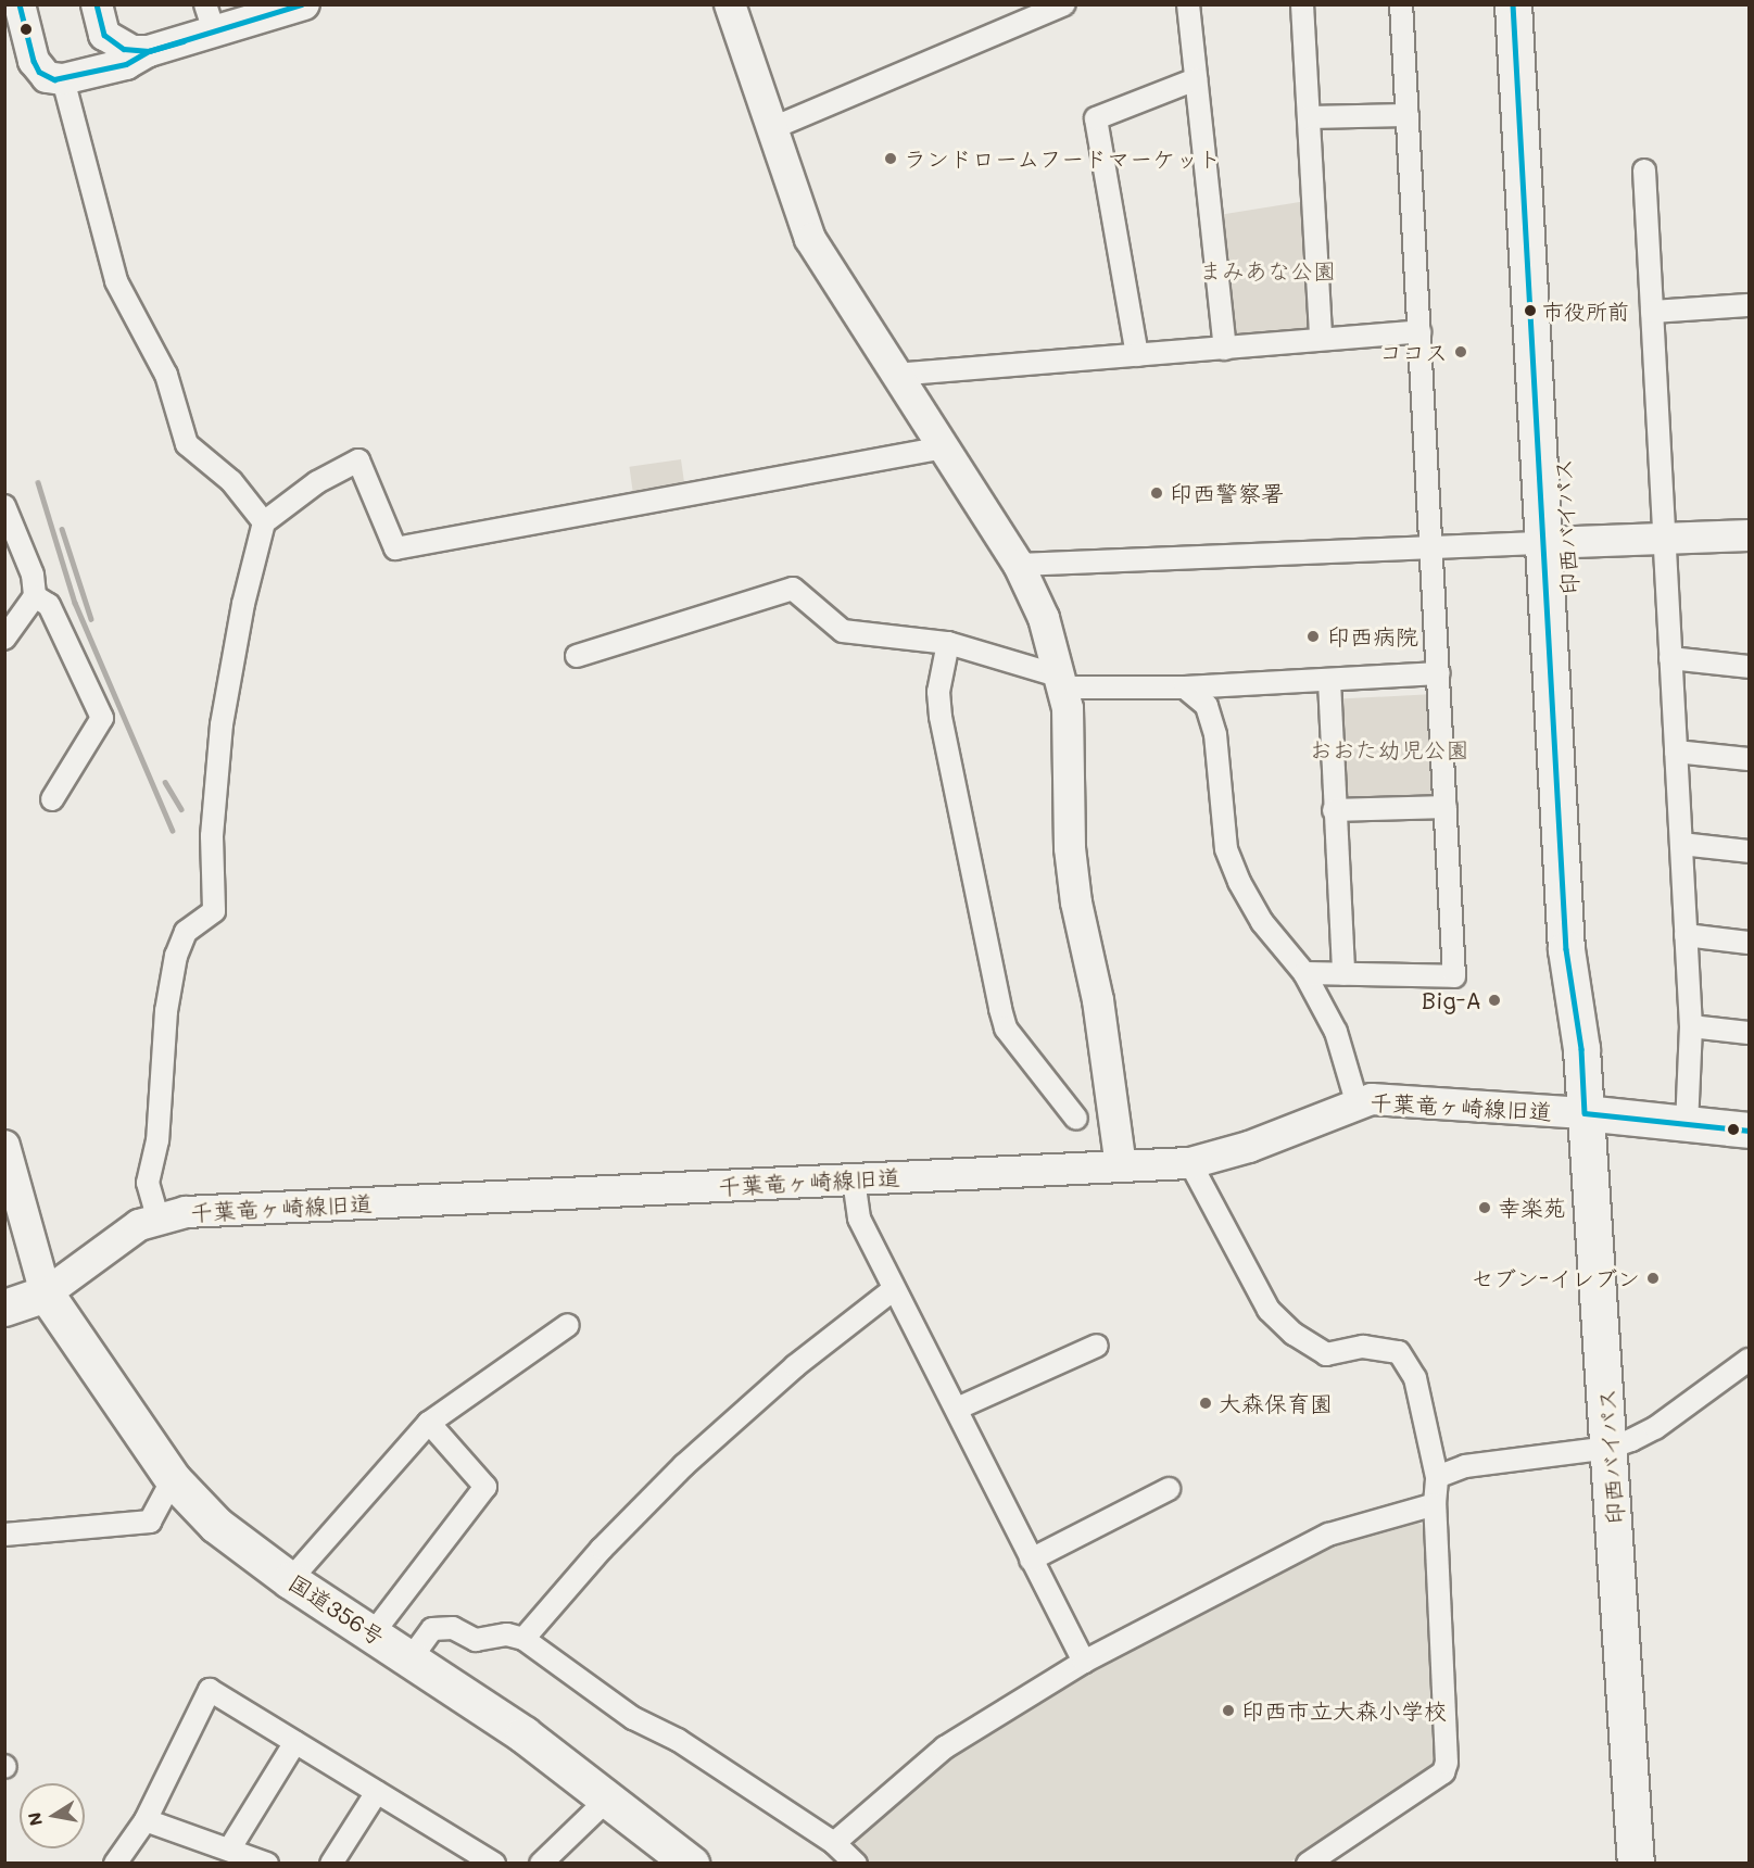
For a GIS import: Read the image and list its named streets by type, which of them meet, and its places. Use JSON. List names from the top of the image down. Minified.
{"streets":{"highway":["印西バイパス","国道356号"],"street":["千葉竜ヶ崎線旧道"]},"crossings":[["印西バイパス","千葉竜ヶ崎線旧道"],["千葉竜ヶ崎線旧道","国道356号"]],"parks":["まみあな公園","おおた幼児公園"],"places":["ランドロームフードマーケット","市役所前","ココス","印西警察署","印西病院","Big-A","幸楽苑","セブン-イレブン","大森保育園","印西市立大森小学校"],"north":"left"}
